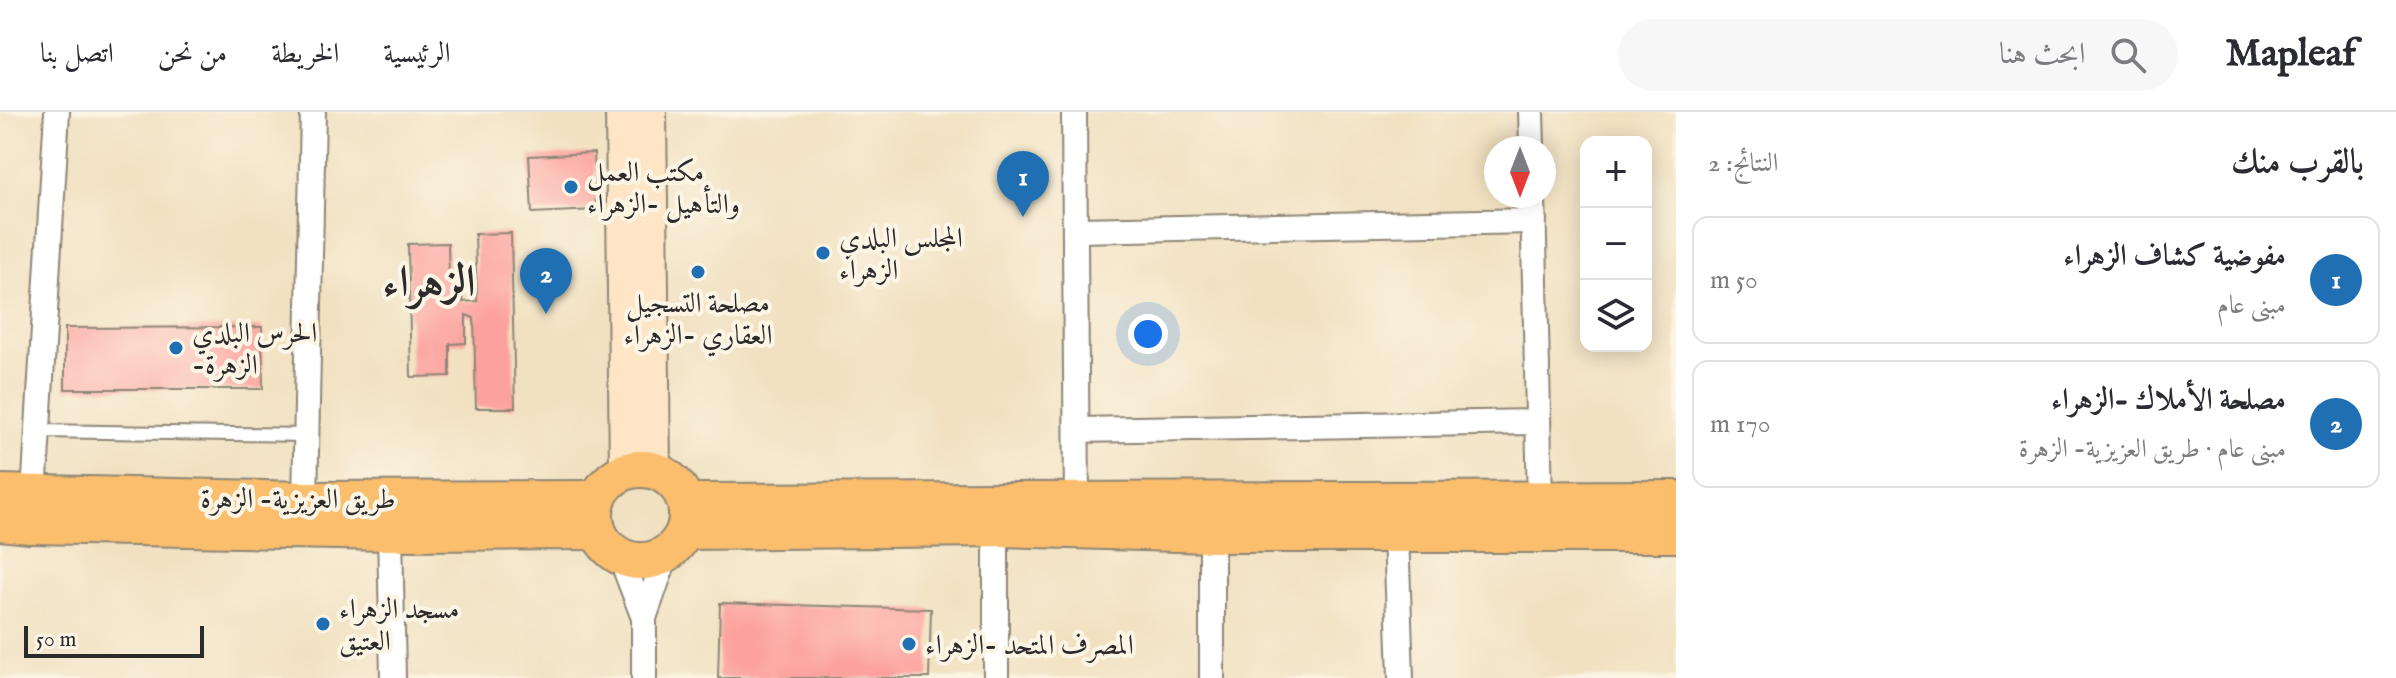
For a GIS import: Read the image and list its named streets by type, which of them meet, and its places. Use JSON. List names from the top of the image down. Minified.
{"streets":{"main road":["طريق العزيزية- الزهرة"]},"districts":["الزهراء"],"places":["مكتب العمل والتأهيل -الزهراء","المجلس البلدي الزهراء","مصلحة التسجيل العقاري -الزهراء","الحرس البلدي -الزهرة","مسجد الزهراء العتيق","المصرف المتحد -الزهراء"],"scale_bar":"50 m","north":"bottom","page":{"header":"Mapleaf","search":"ابحث هنا","nav":["الرئيسية","الخريطة","من نحن","اتصل بنا"],"heading":["بالقرب منك","النتائج: 2"],"map_buttons":["+","−"],"pins":["1","2"],"list":[{"mark":"1","name":"مفوضية كشاف الزهراء","note":"مبنى عام","value":"50 m"},{"mark":"2","name":"مصلحة الأملاك -الزهراء","note":"مبنى عام · طريق العزيزية- الزهرة","value":"170 m"}],"scale":"50 m"}}
